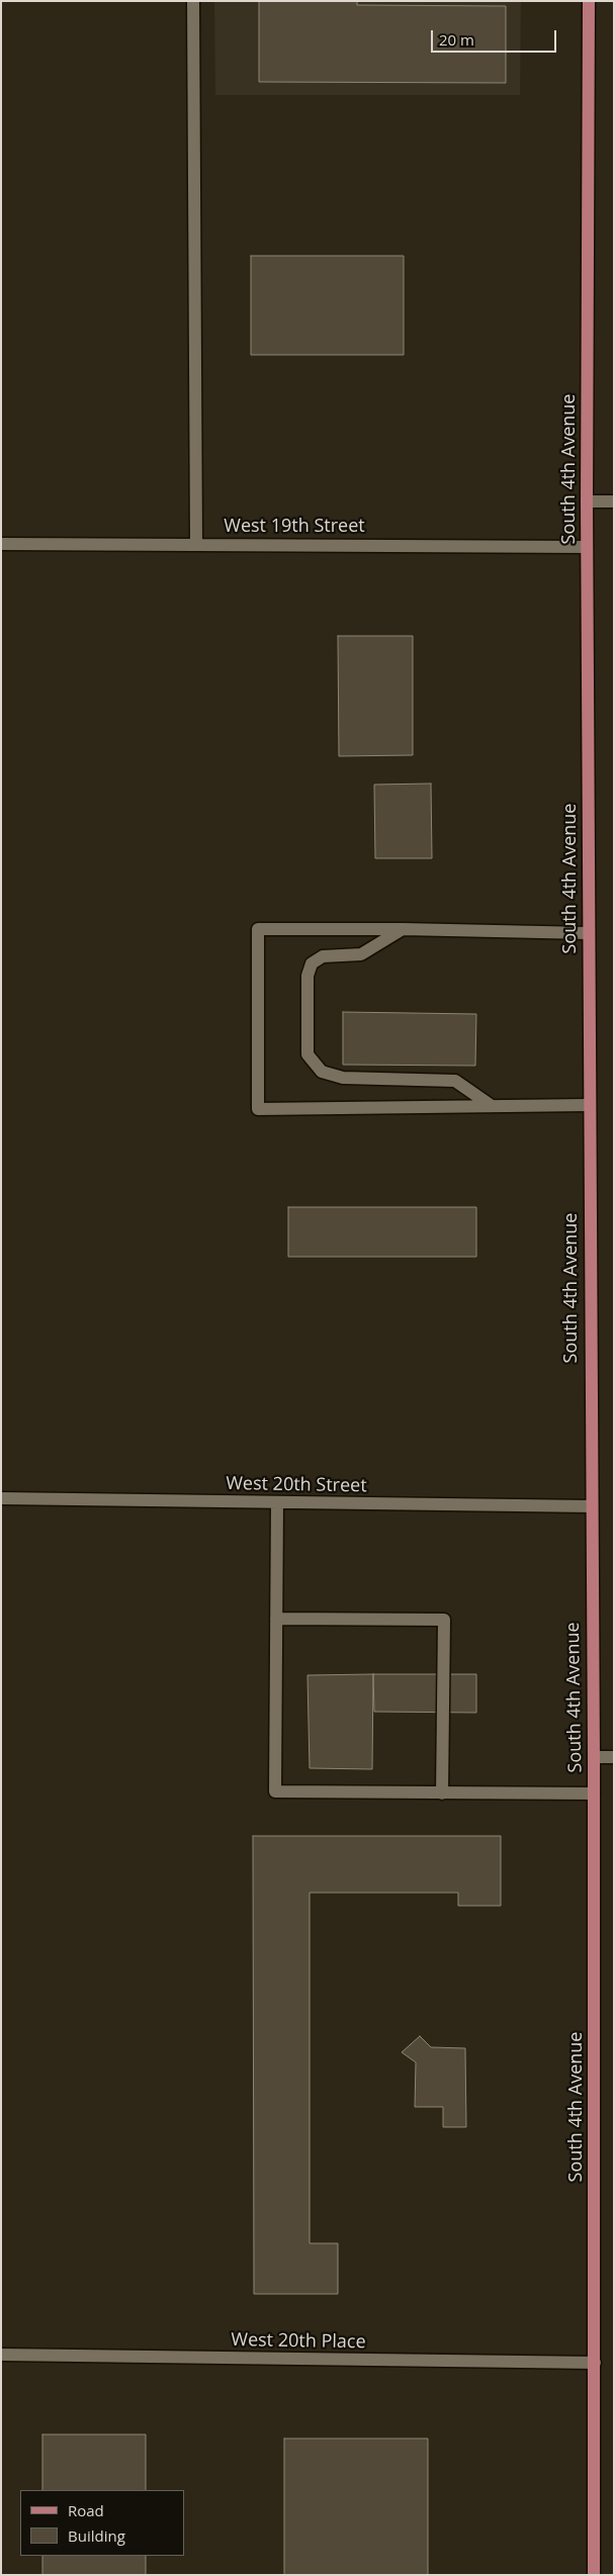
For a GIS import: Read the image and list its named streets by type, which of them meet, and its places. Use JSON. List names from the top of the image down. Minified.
{"streets":{"main road":["South 4th Avenue"],"street":["West 19th Street","West 20th Street","West 20th Place"]},"crossings":[["South 4th Avenue","West 19th Street"],["South 4th Avenue","West 20th Street"],["South 4th Avenue","West 20th Place"]],"legend":["Road","Building"],"scale_bar":"20 m"}
